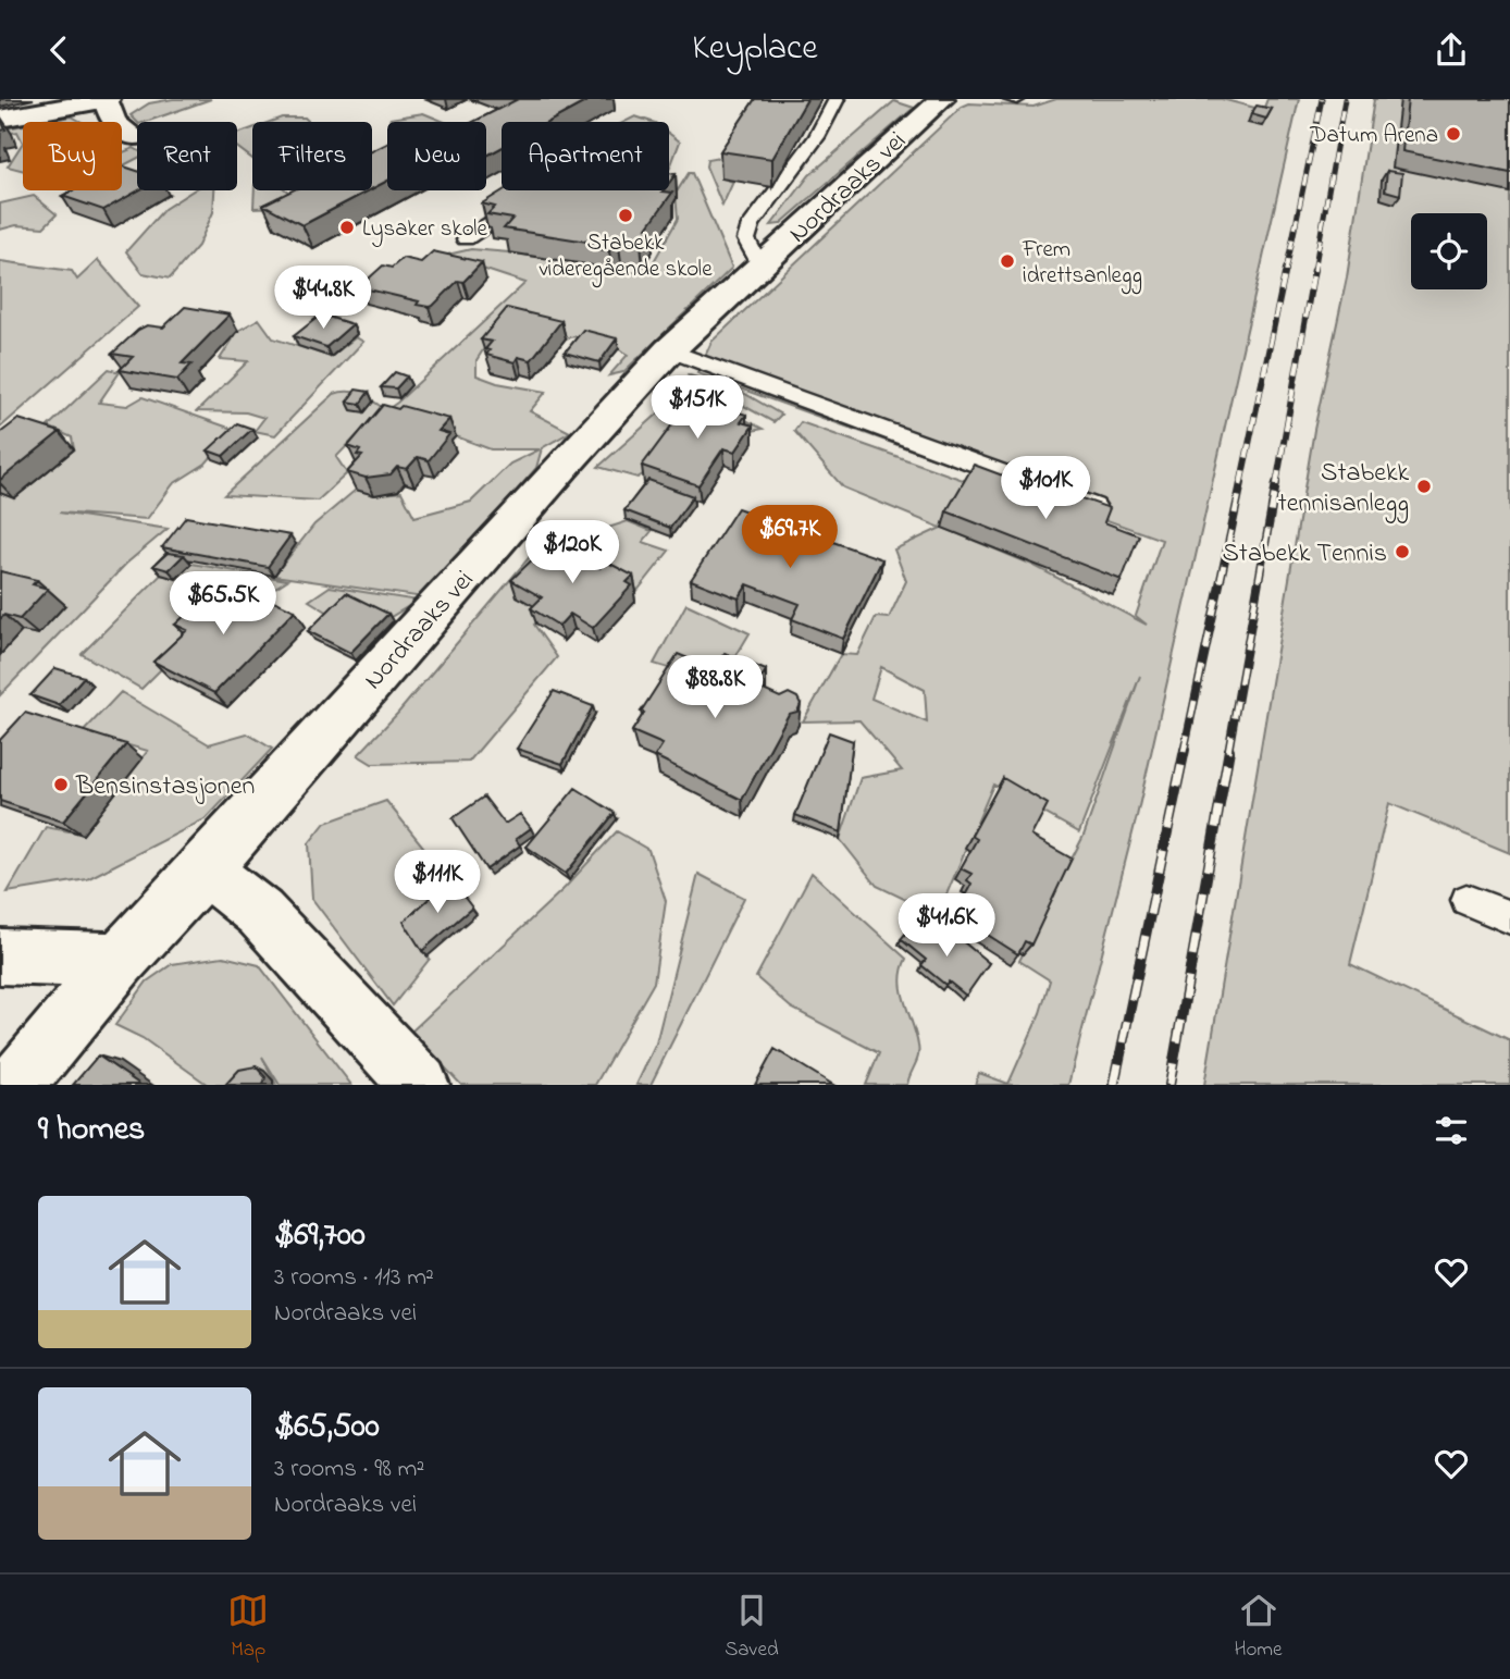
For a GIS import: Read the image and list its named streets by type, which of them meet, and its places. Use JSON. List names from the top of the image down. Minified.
{"streets":{"street":["Nordraaks vei"]},"places":["Datum Arena","Stabekk videregående skole","Lysaker skole","Frem idrettsanlegg","Stabekk tennisanlegg","Stabekk Tennis","Bensinstasjonen"],"page":{"header":"Keyplace","chip":["Buy","Rent","Filters","New","Apartment"],"price":["$44.8K","$151K","$101K","$69.7K","$120K","$65.5K","$88.8K","$111K","$41.6K"],"heading":"9 homes","list":[{"name":"$69,700","note":"3 rooms · 113 m² · Nordraaks vei"},{"name":"$65,500","note":"3 rooms · 98 m² · Nordraaks vei"}],"tabs":["Map","Saved","Home"]}}
